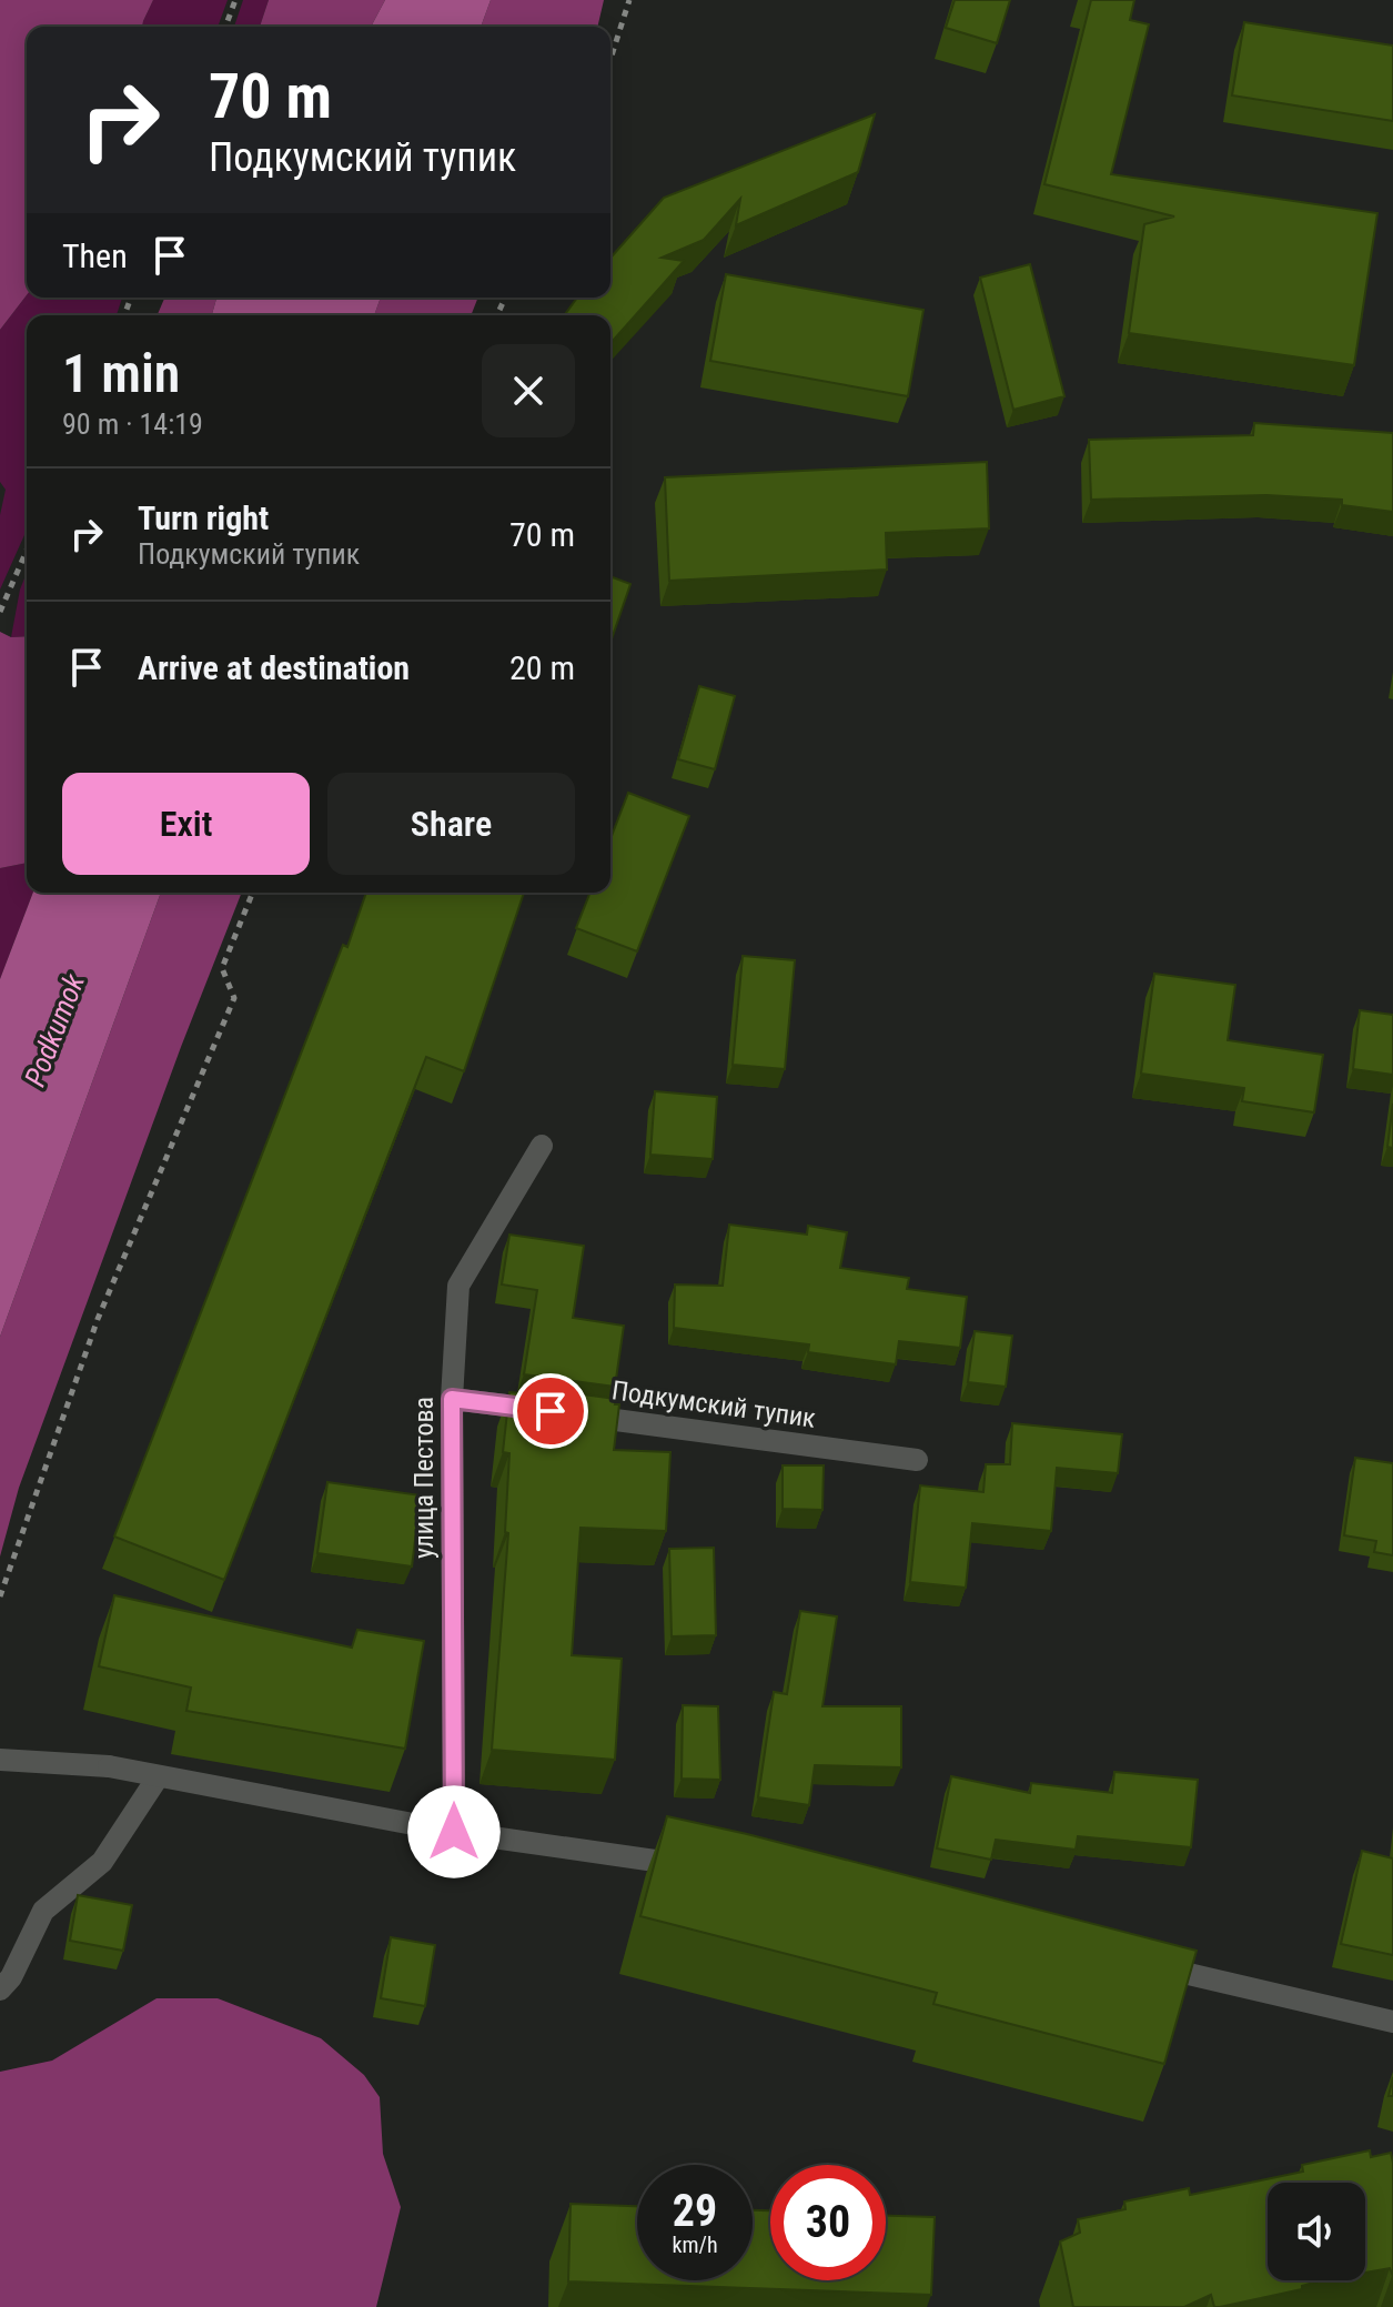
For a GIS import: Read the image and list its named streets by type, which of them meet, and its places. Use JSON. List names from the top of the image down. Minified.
{"streets":{"street":["Подкумский тупик","улица Пестова"]},"crossings":[["Подкумский тупик","улица Пестова"]],"water":["Podkumok"],"page":{"turn":["70 m","Подкумский тупик"],"then":"Then","heading":["1 min","90 m · 14:19"],"list":[{"name":"Turn right","note":"Подкумский тупик","value":"70 m"},{"name":"Arrive at destination","value":"20 m"}],"buttons":["Exit","Share"],"speed":"29 km/h","limit":"30"}}
